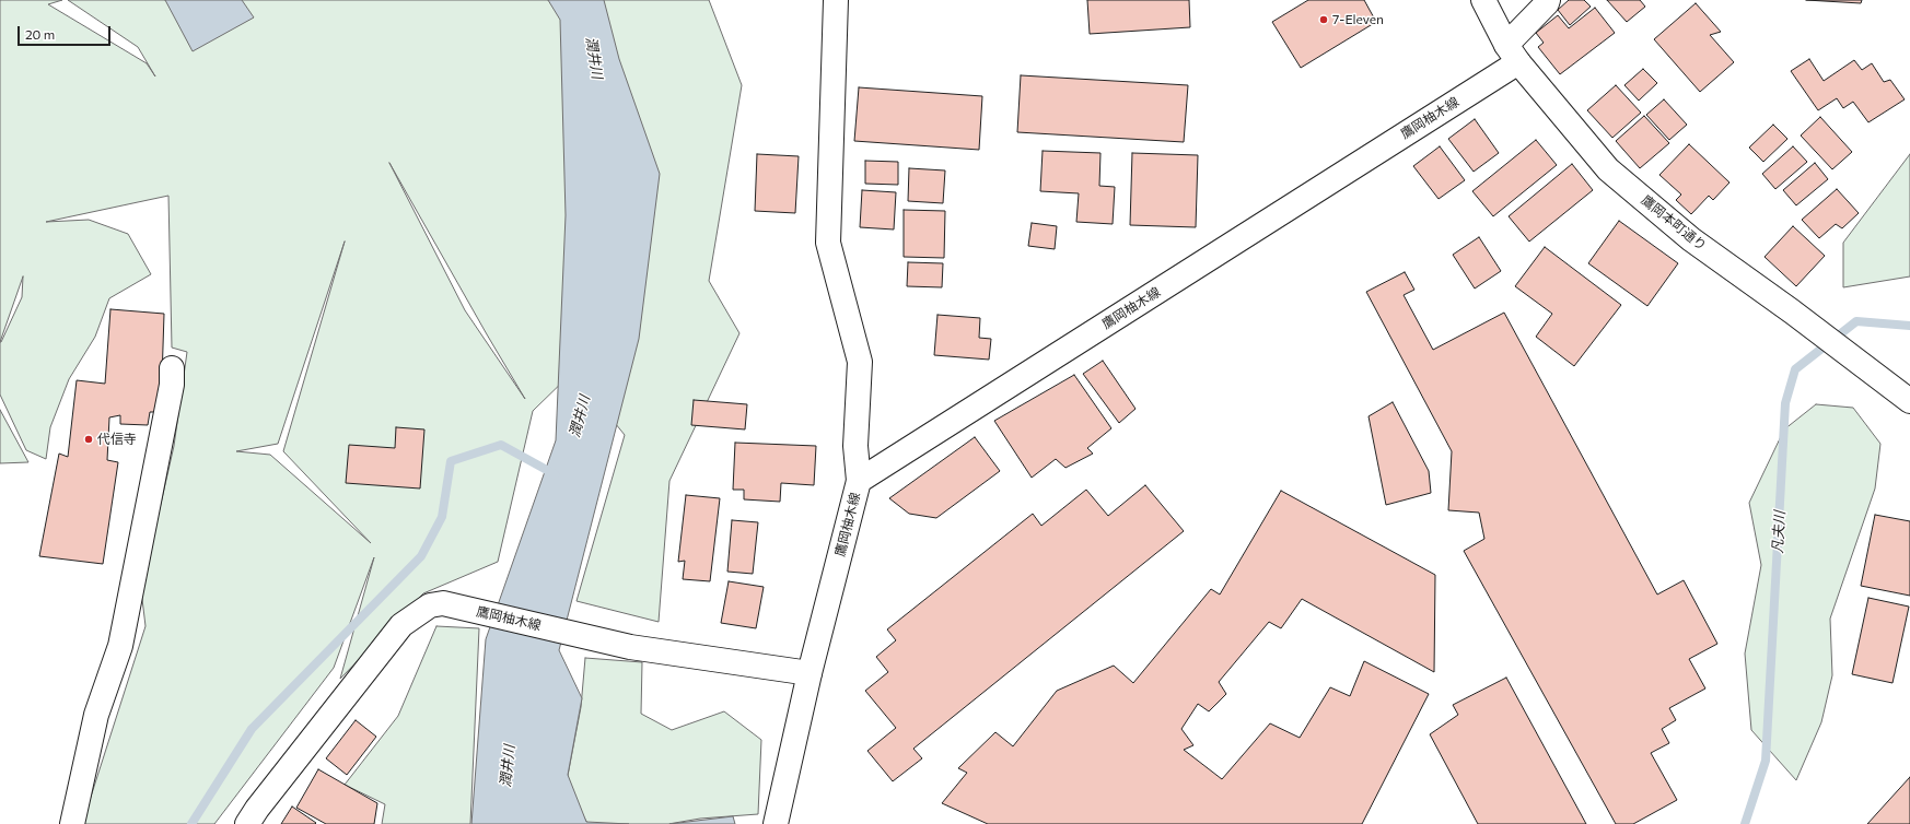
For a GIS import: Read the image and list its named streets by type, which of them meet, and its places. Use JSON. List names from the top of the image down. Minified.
{"streets":{"main road":["鷹岡柚木線","鷹岡本町通り"]},"crossings":[["鷹岡柚木線","鷹岡本町通り"]],"water":["潤井川","凡夫川"],"places":["7-Eleven","代信寺"],"scale_bar":"20 m"}
